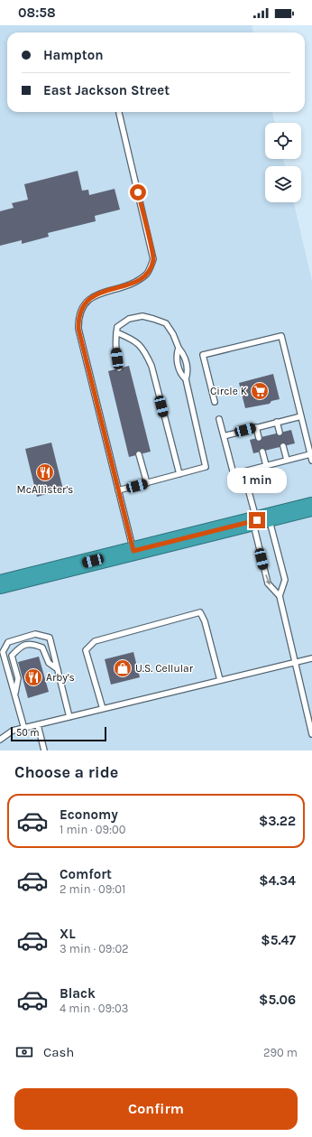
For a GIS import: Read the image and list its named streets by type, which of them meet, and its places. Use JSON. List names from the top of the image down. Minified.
{"places":{"supermarket":["Circle K"],"restaurant":["McAllister's","Arby's"],"shop":["U.S. Cellular"]},"scale_bar":"50 m","page":{"status":"08:58","banner":["Hampton","East Jackson Street"],"bubble":"1 min","scale":"50 m","heading":"Choose a ride","list":[{"name":"Economy","note":"1 min · 09:00","value":"$3.22"},{"name":"Comfort","note":"2 min · 09:01","value":"$4.34"},{"name":"XL","note":"3 min · 09:02","value":"$5.47"},{"name":"Black","note":"4 min · 09:03","value":"$5.06"}],"pay":["Cash","290 m"],"buttons":"Confirm"}}
